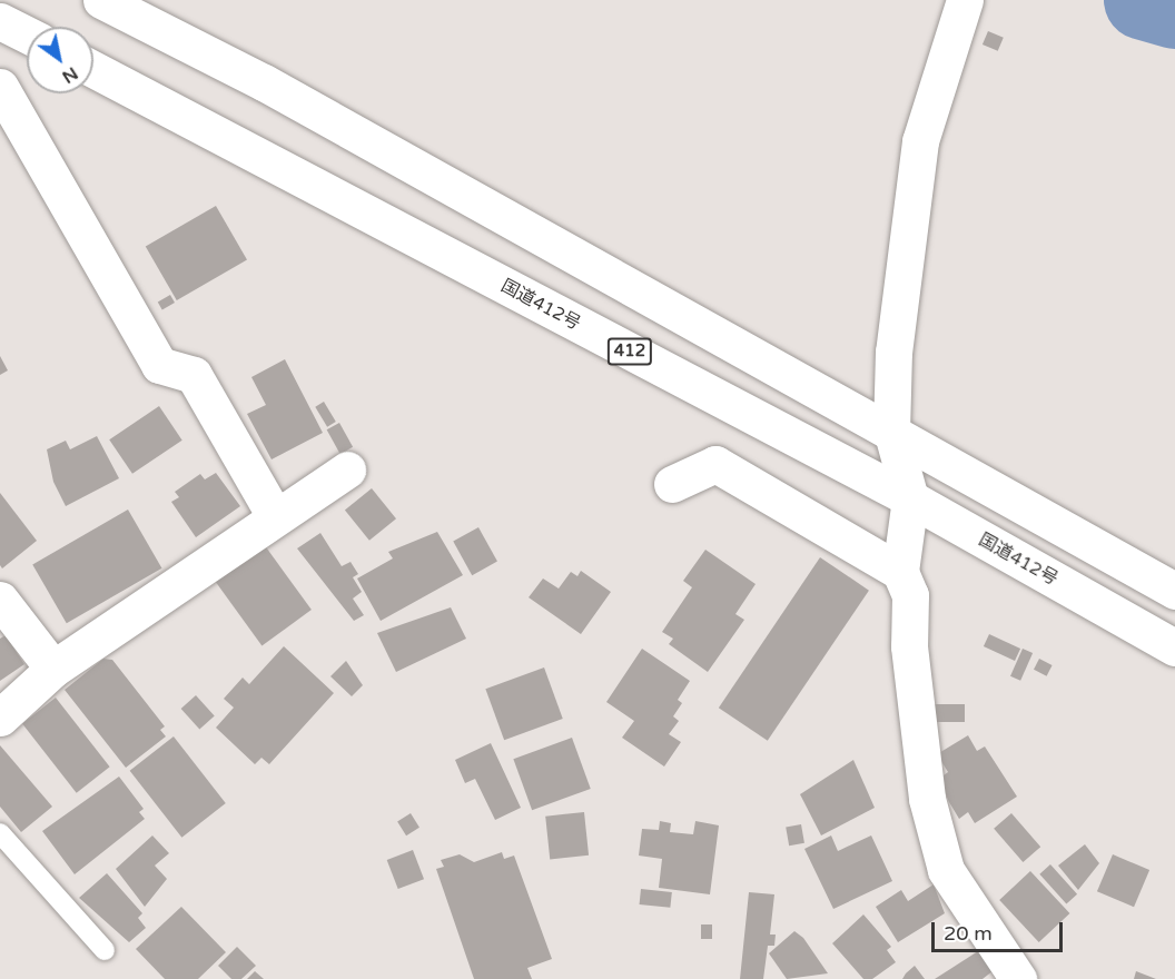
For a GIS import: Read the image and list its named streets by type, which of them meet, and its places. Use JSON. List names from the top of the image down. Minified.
{"streets":{"main road":["国道412号","412"]},"scale_bar":"20 m","north":"bottom right"}
